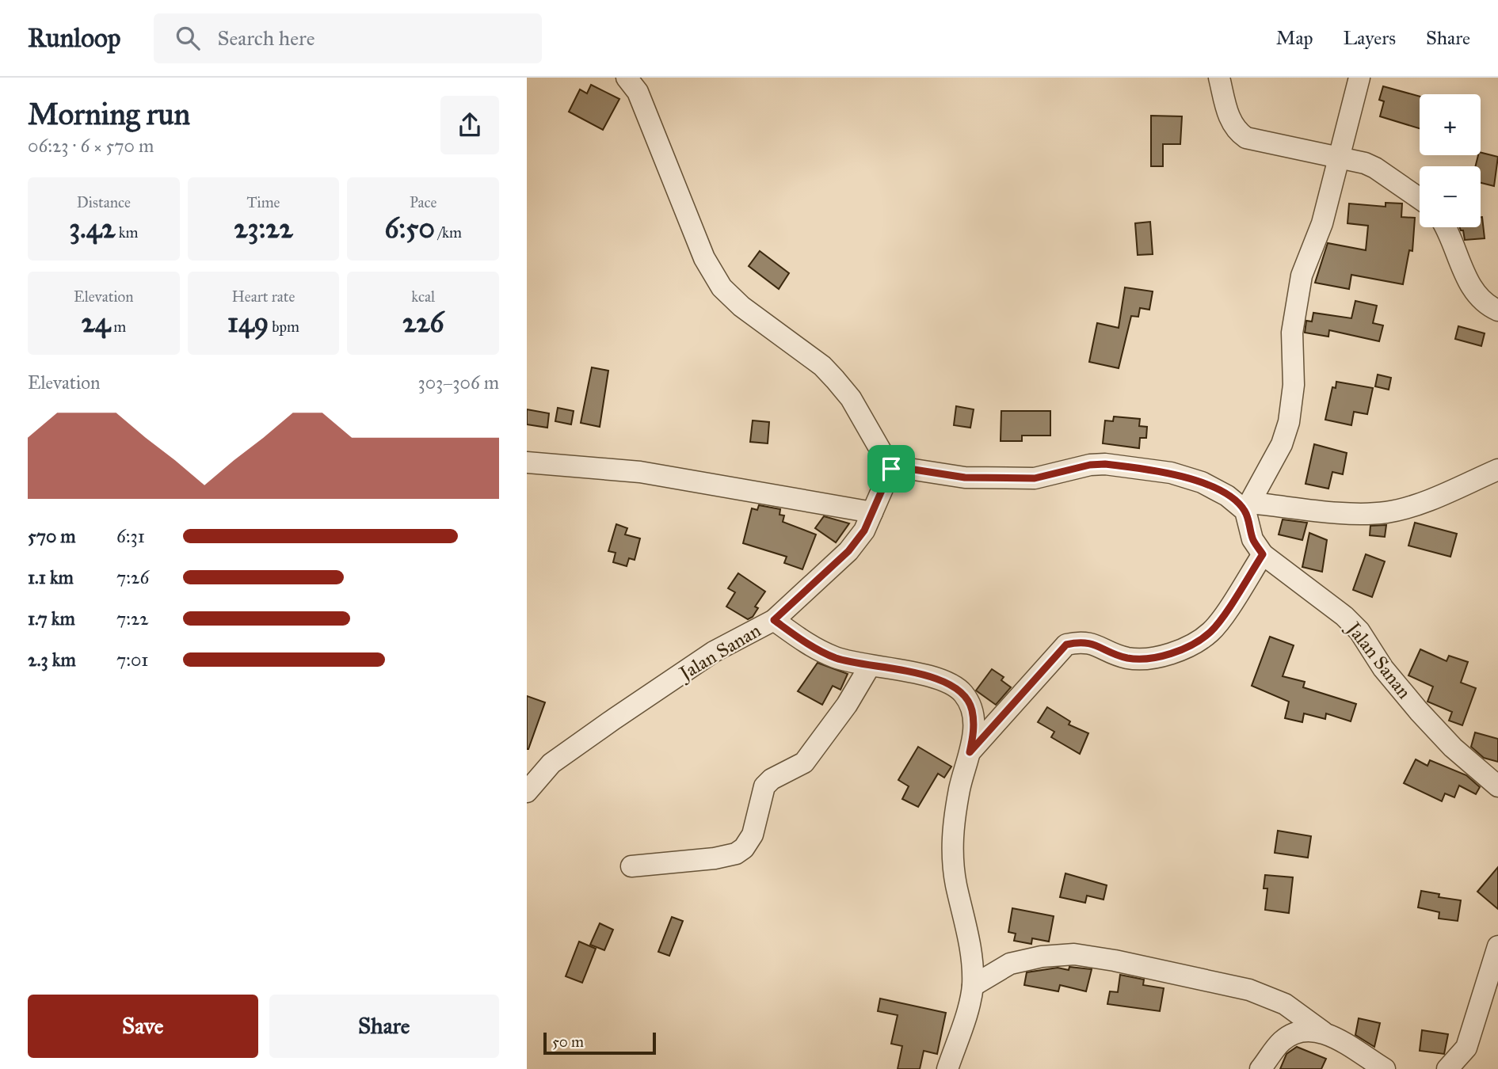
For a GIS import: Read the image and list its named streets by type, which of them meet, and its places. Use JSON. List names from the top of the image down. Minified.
{"streets":{"street":["Jalan Sanan"]},"scale_bar":"50 m","page":{"header":"Runloop","search":"Search here","nav":["Map","Layers","Share"],"heading":["Morning run","06:23 · 6 × 570 m"],"map_buttons":["+","−"],"stats":[["Distance","3.42 km"],["Time","23:22"],["Pace","6:50 /km"],["Elevation","24 m"],["Heart rate","149 bpm"],["kcal","226"]],"chart":["Elevation","303–306 m"],"list":[{"name":"570 m","note":"6:31"},{"name":"1.1 km","note":"7:26"},{"name":"1.7 km","note":"7:22"},{"name":"2.3 km","note":"7:01"}],"buttons":["Save","Share"],"scale":"50 m"}}
